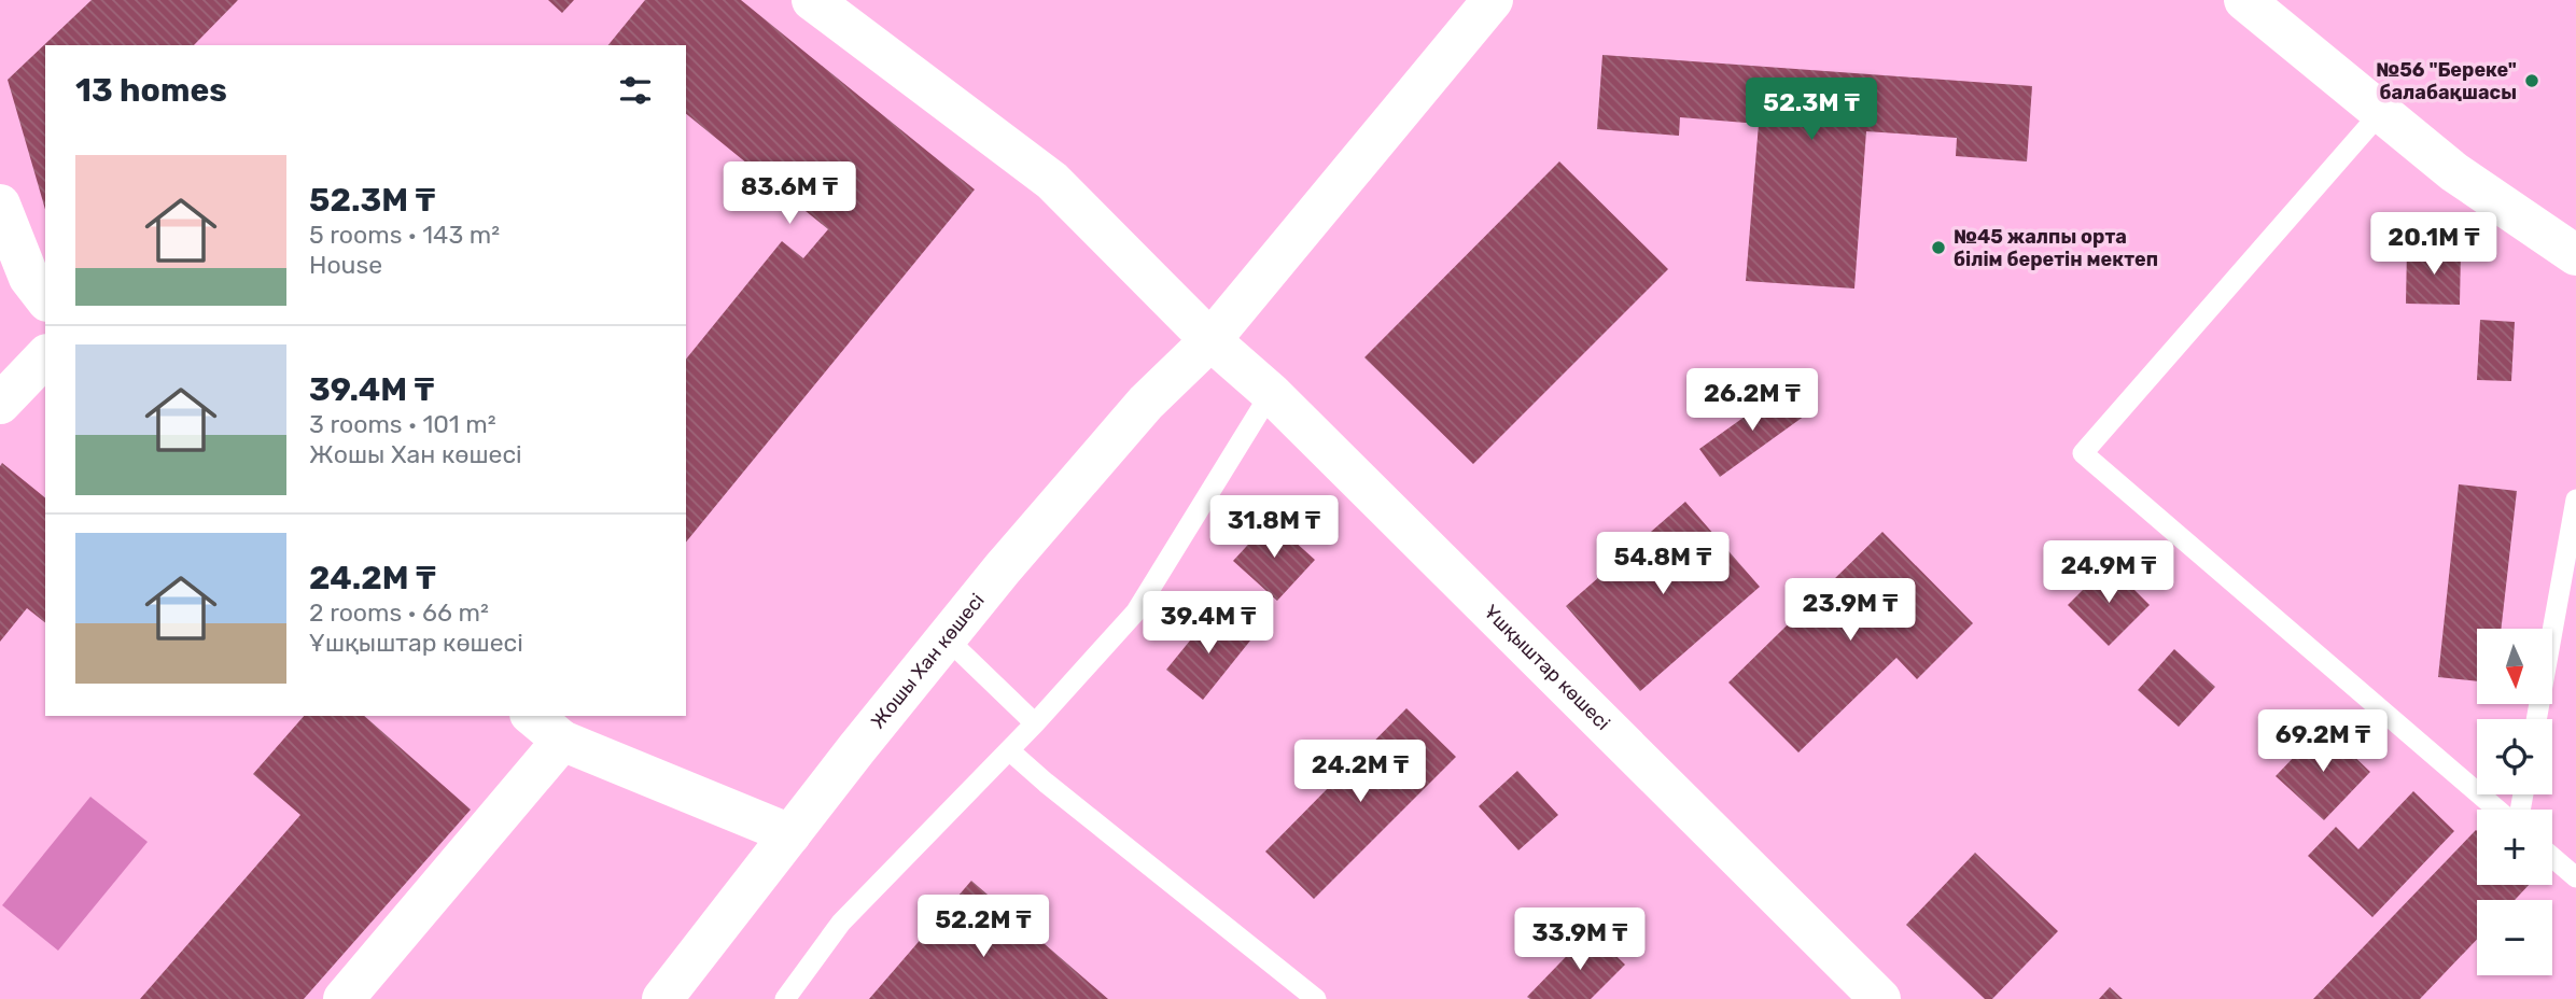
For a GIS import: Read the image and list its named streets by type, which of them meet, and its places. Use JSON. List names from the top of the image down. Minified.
{"streets":{"street":["Жошы Хан көшесі","Ұшқыштар көшесі"]},"crossings":[["Жошы Хан көшесі","Ұшқыштар көшесі"]],"places":["№56 \"Береке\" балабақшасы","№45 жалпы орта білім беретін мектеп"],"north":"bottom","page":{"heading":"13 homes","price":["52.3M ₸","83.6M ₸","20.1M ₸","26.2M ₸","31.8M ₸","54.8M ₸","24.9M ₸","23.9M ₸","39.4M ₸","69.2M ₸","24.2M ₸","52.2M ₸","33.9M ₸"],"list":[{"name":"52.3M ₸","note":"5 rooms · 143 m² · House"},{"name":"39.4M ₸","note":"3 rooms · 101 m² · Жошы Хан көшесі"},{"name":"24.2M ₸","note":"2 rooms · 66 m² · Ұшқыштар көшесі"}],"map_buttons":["+","−"]}}
